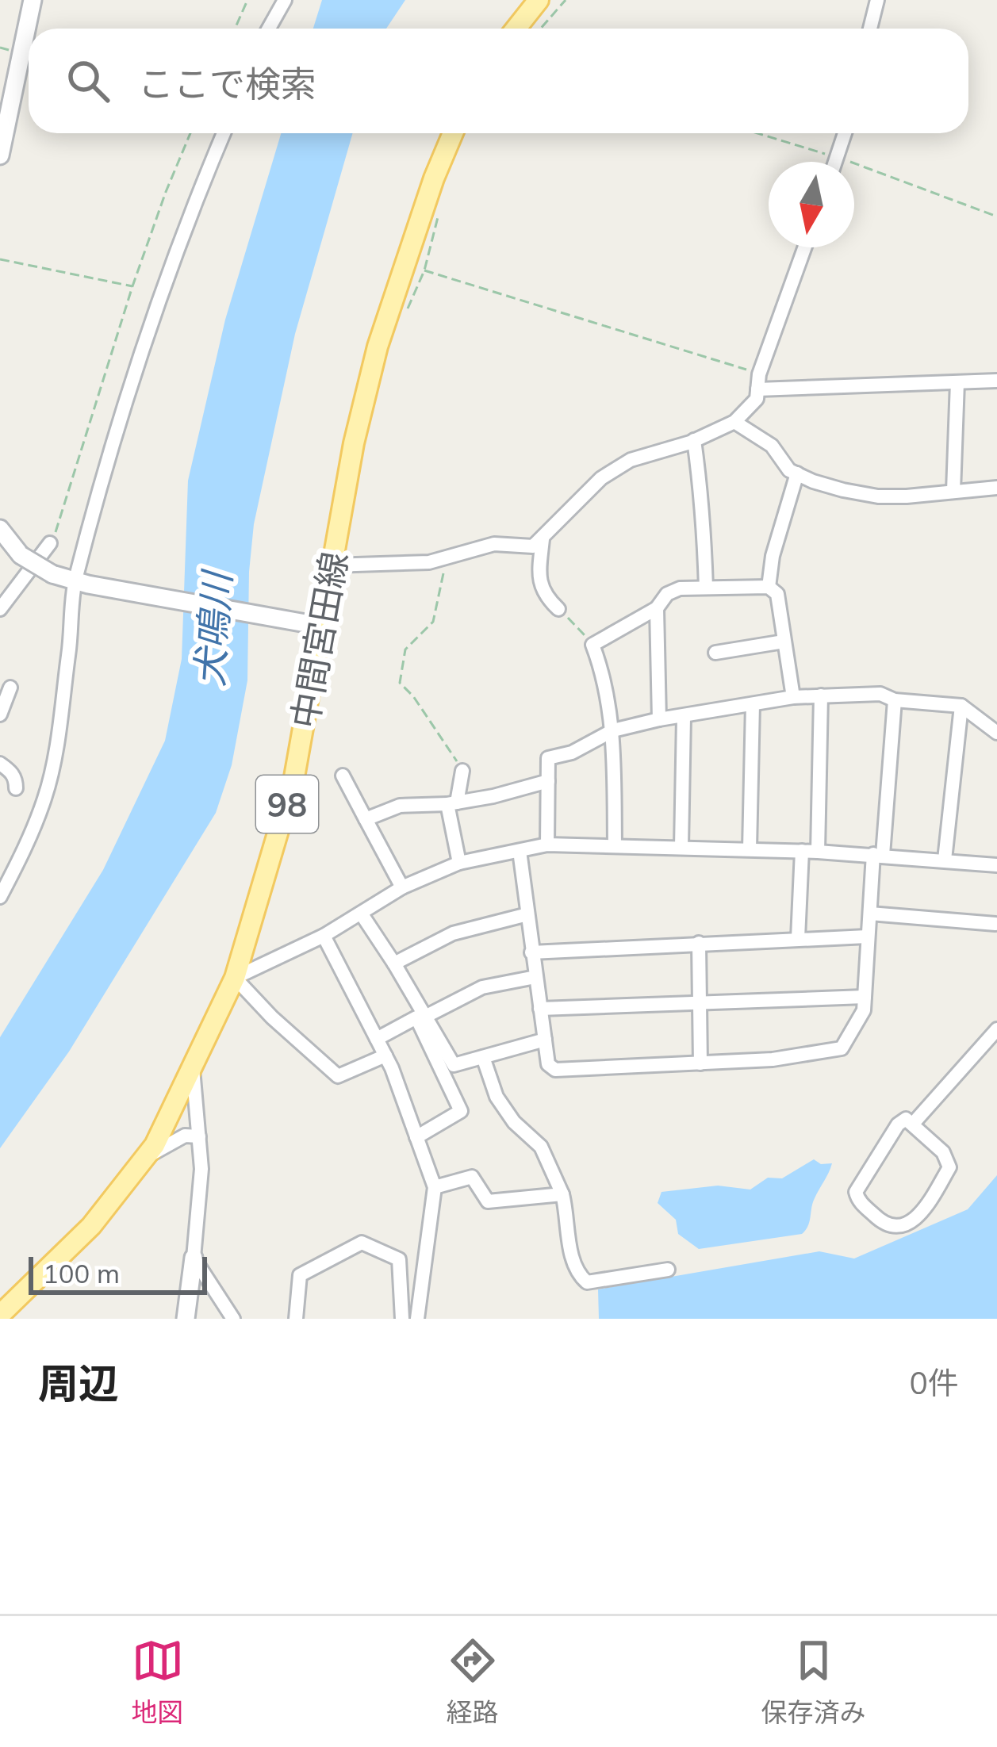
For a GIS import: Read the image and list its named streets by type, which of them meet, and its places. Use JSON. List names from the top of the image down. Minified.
{"streets":{"main road":["中間宮田線","98"]},"water":["犬鳴川"],"scale_bar":"100 m","north":"bottom","page":{"search":"ここで検索","scale":"100 m","heading":["周辺","0件"],"nav":["地図","経路","保存済み"]}}
